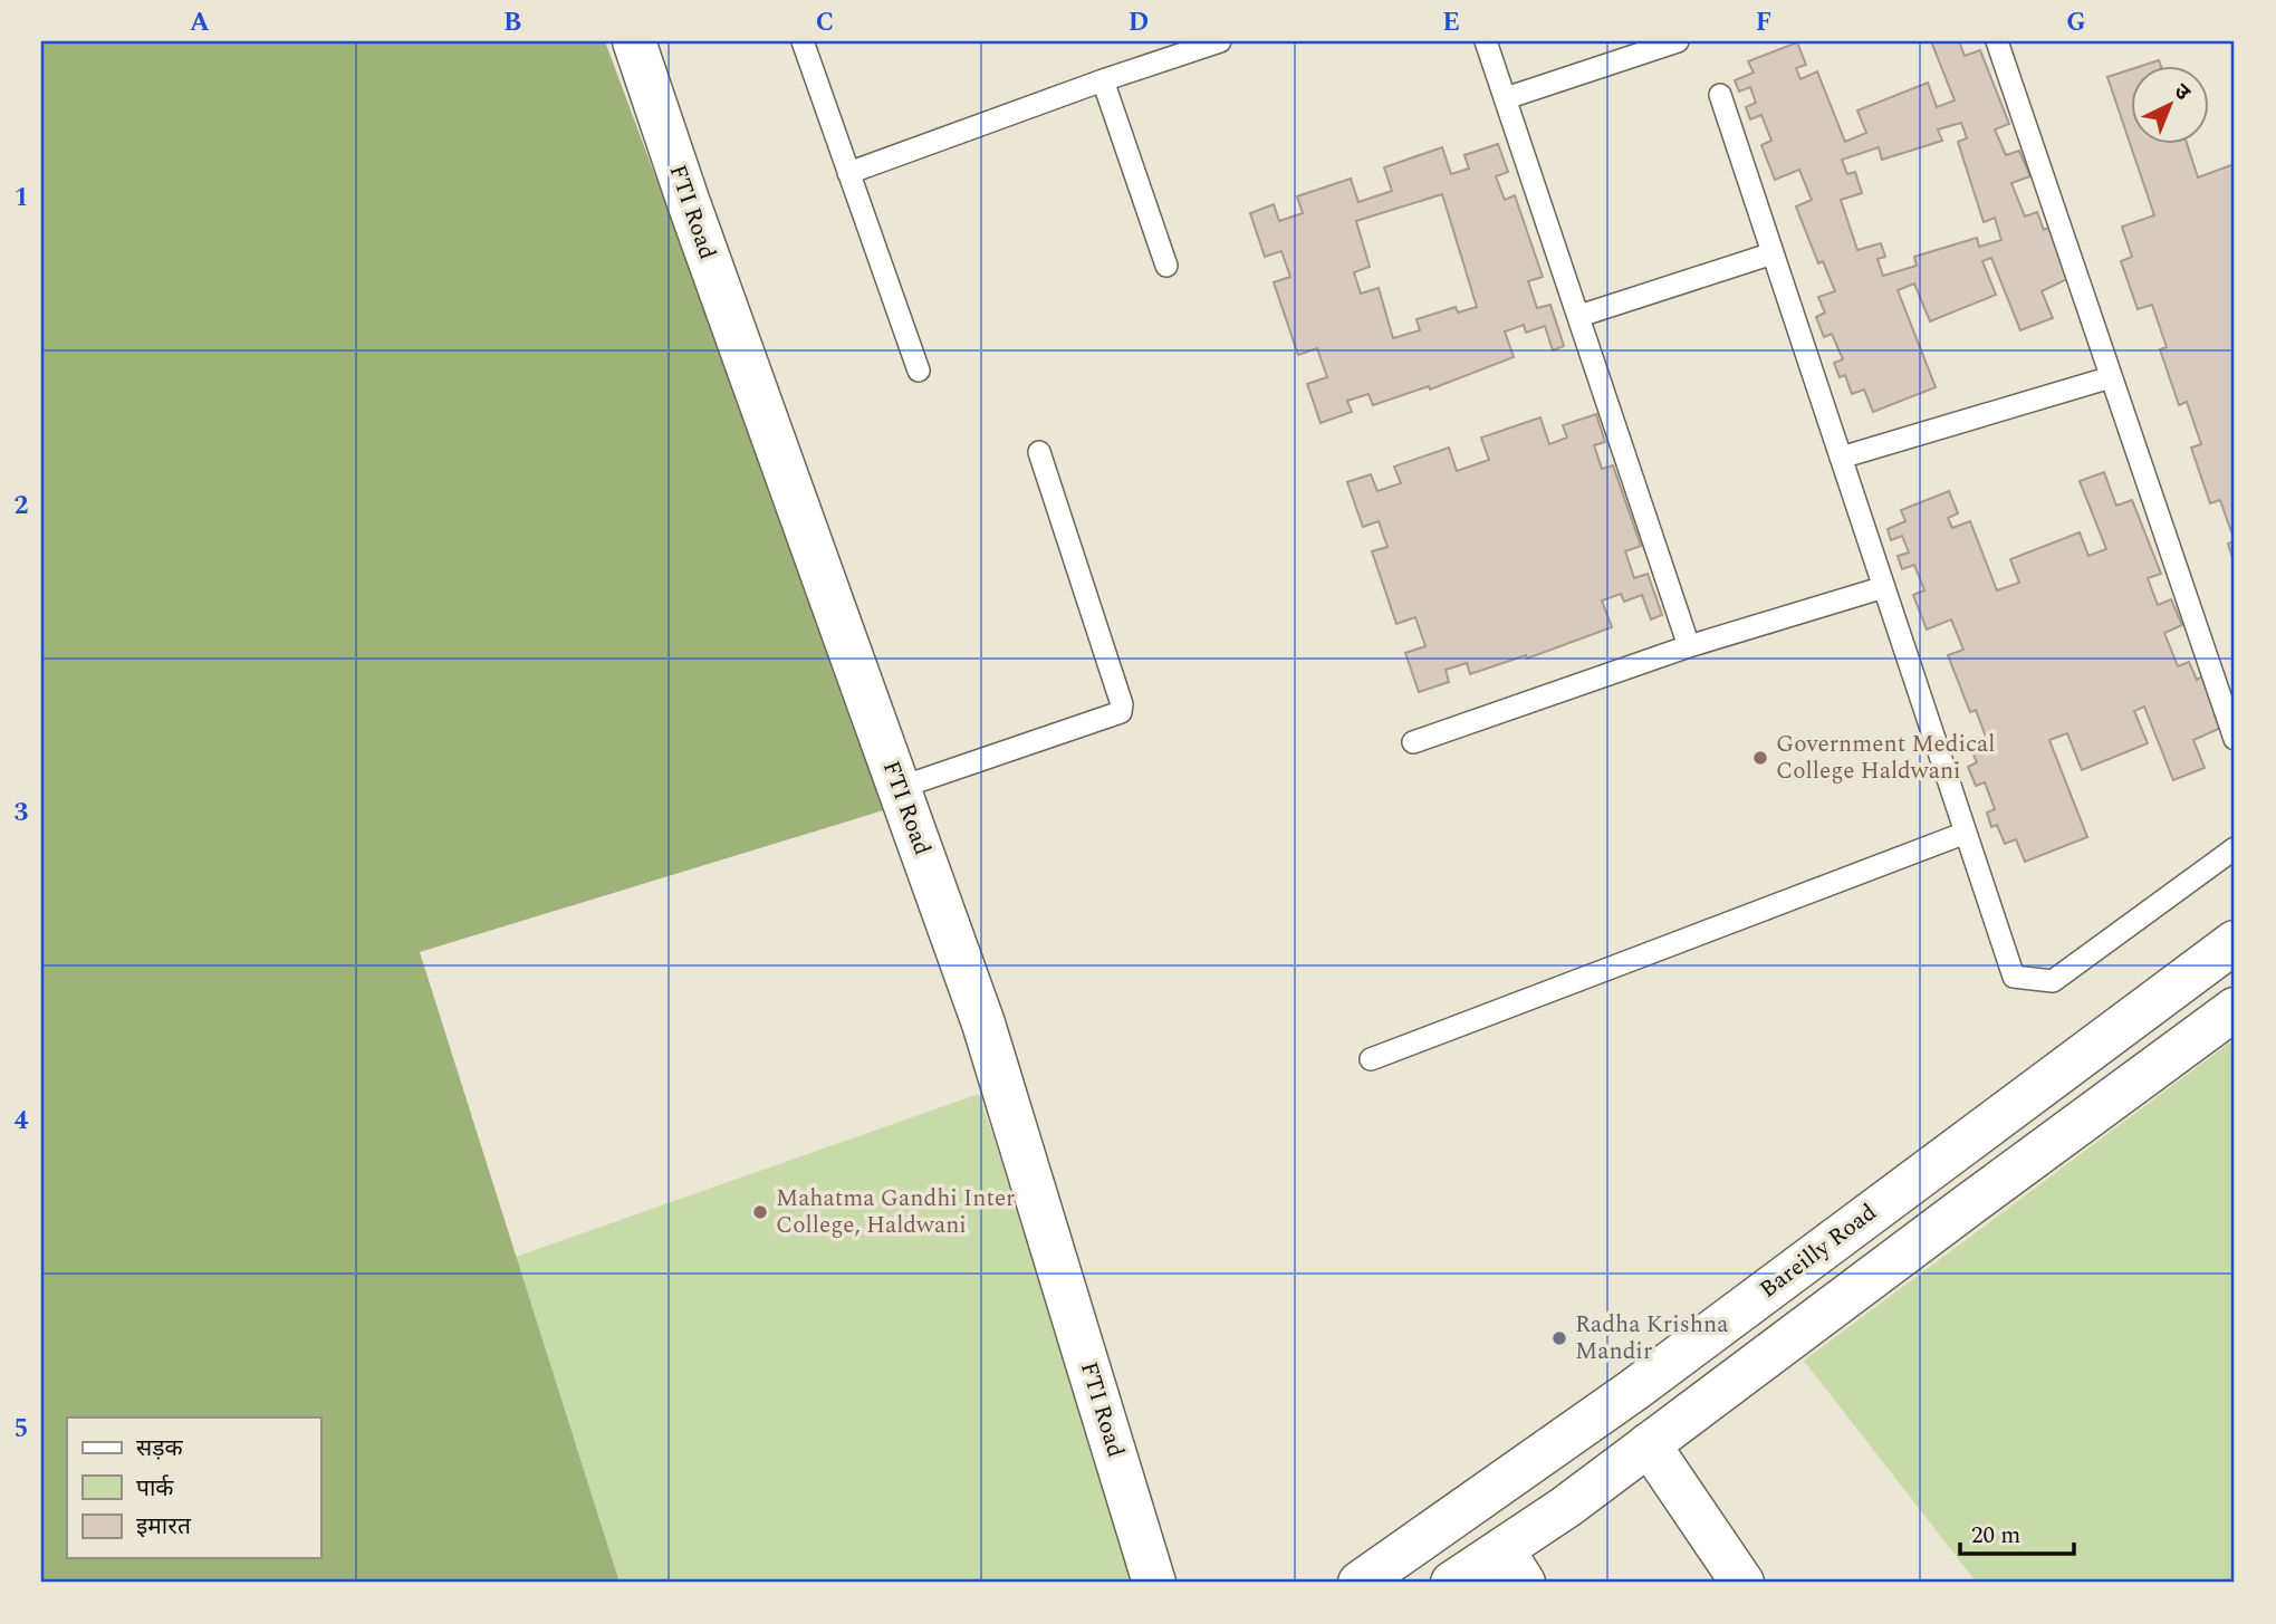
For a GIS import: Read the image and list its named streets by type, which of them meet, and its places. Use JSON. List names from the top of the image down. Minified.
{"streets":{"main road":["FTI Road","Bareilly Road"]},"places":["Government Medical College Haldwani","Mahatma Gandhi Inter College, Haldwani","Radha Krishna Mandir"],"legend":["सड़क","पार्क","इमारत"],"scale_bar":"20 m","north":"top right","grid":{"columns":["A","B","C","D","E","F","G"],"rows":["1","2","3","4","5"]}}
